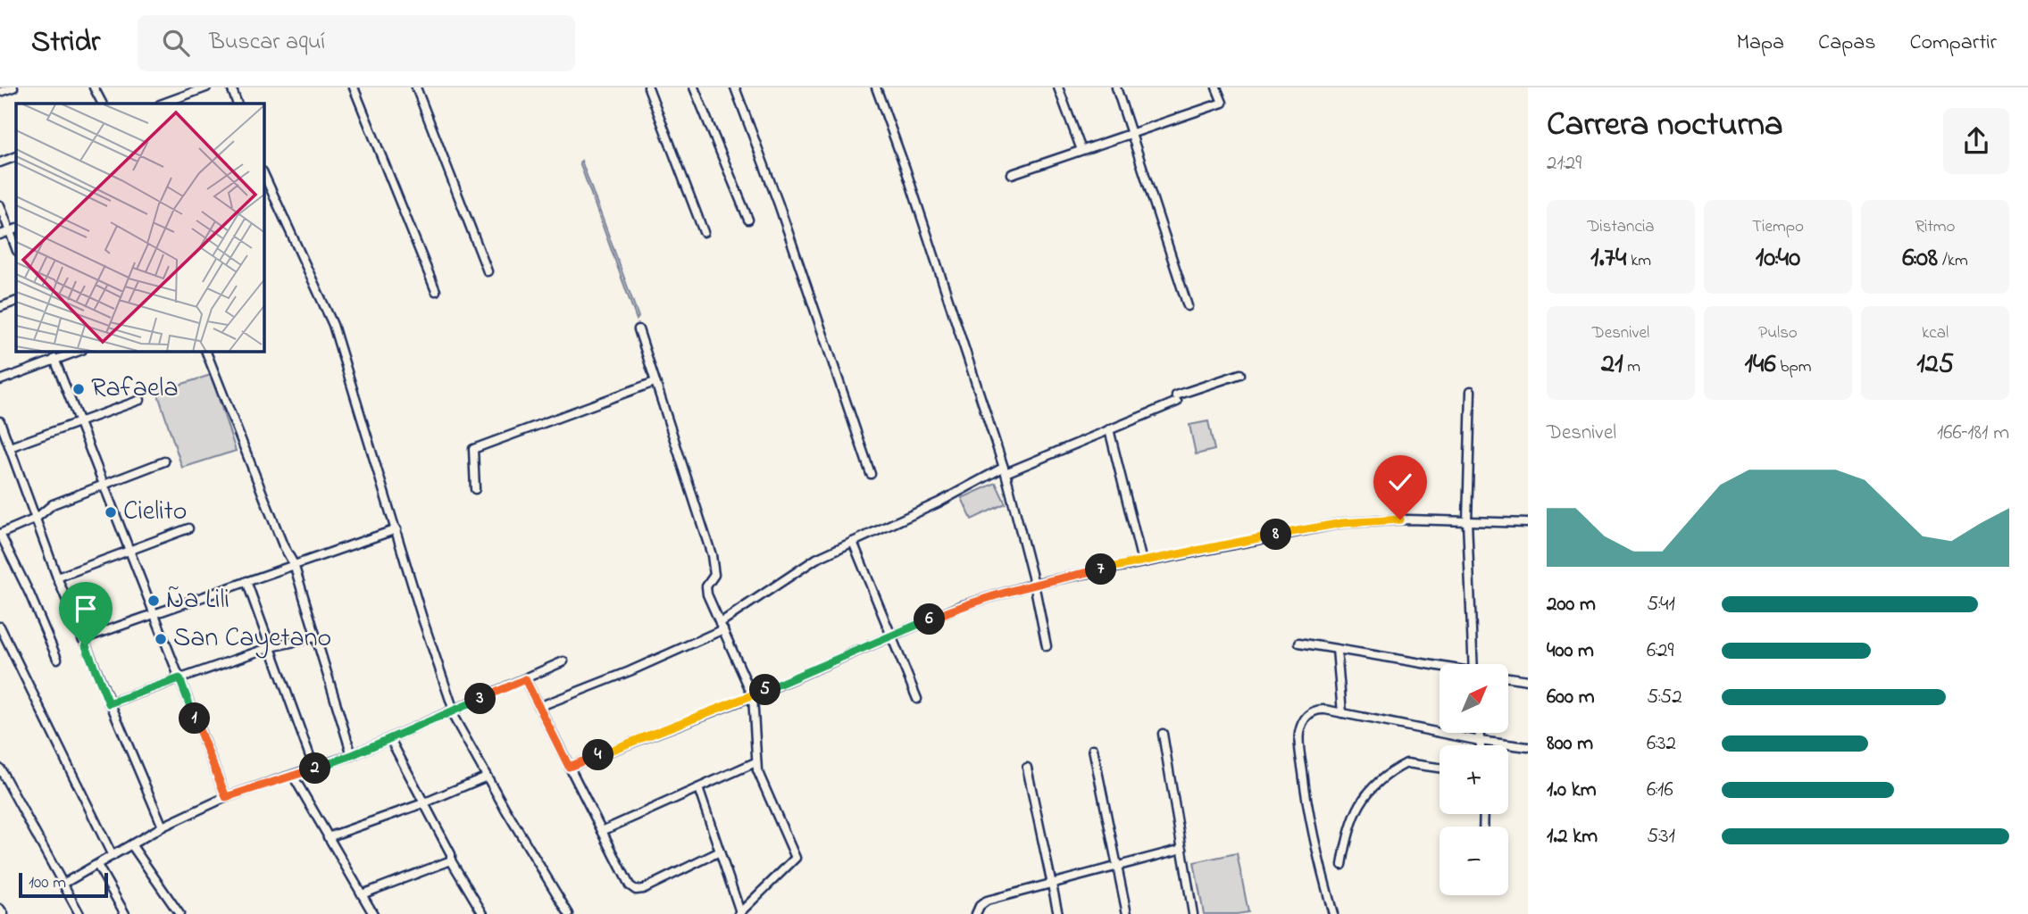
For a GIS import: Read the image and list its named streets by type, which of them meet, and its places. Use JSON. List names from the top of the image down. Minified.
{"places":["Rafaela","Cielito","Ña Lili","San Cayetano"],"scale_bar":"100 m","north":"top right","page":{"header":"Stridr","search":"Buscar aquí","nav":["Mapa","Capas","Compartir"],"heading":["Carrera nocturna","21:29"],"stats":[["Distancia","1.74 km"],["Tiempo","10:40"],["Ritmo","6:08 /km"],["Desnivel","21 m"],["Pulso","146 bpm"],["kcal","125"]],"chart":["Desnivel","166–181 m"],"pins":["8","7","6","5","3","1","4","2"],"list":[{"name":"200 m","note":"5:41"},{"name":"400 m","note":"6:29"},{"name":"600 m","note":"5:52"},{"name":"800 m","note":"6:32"},{"name":"1.0 km","note":"6:16"},{"name":"1.2 km","note":"5:31"}],"map_buttons":["+","−"],"scale":"100 m"}}
